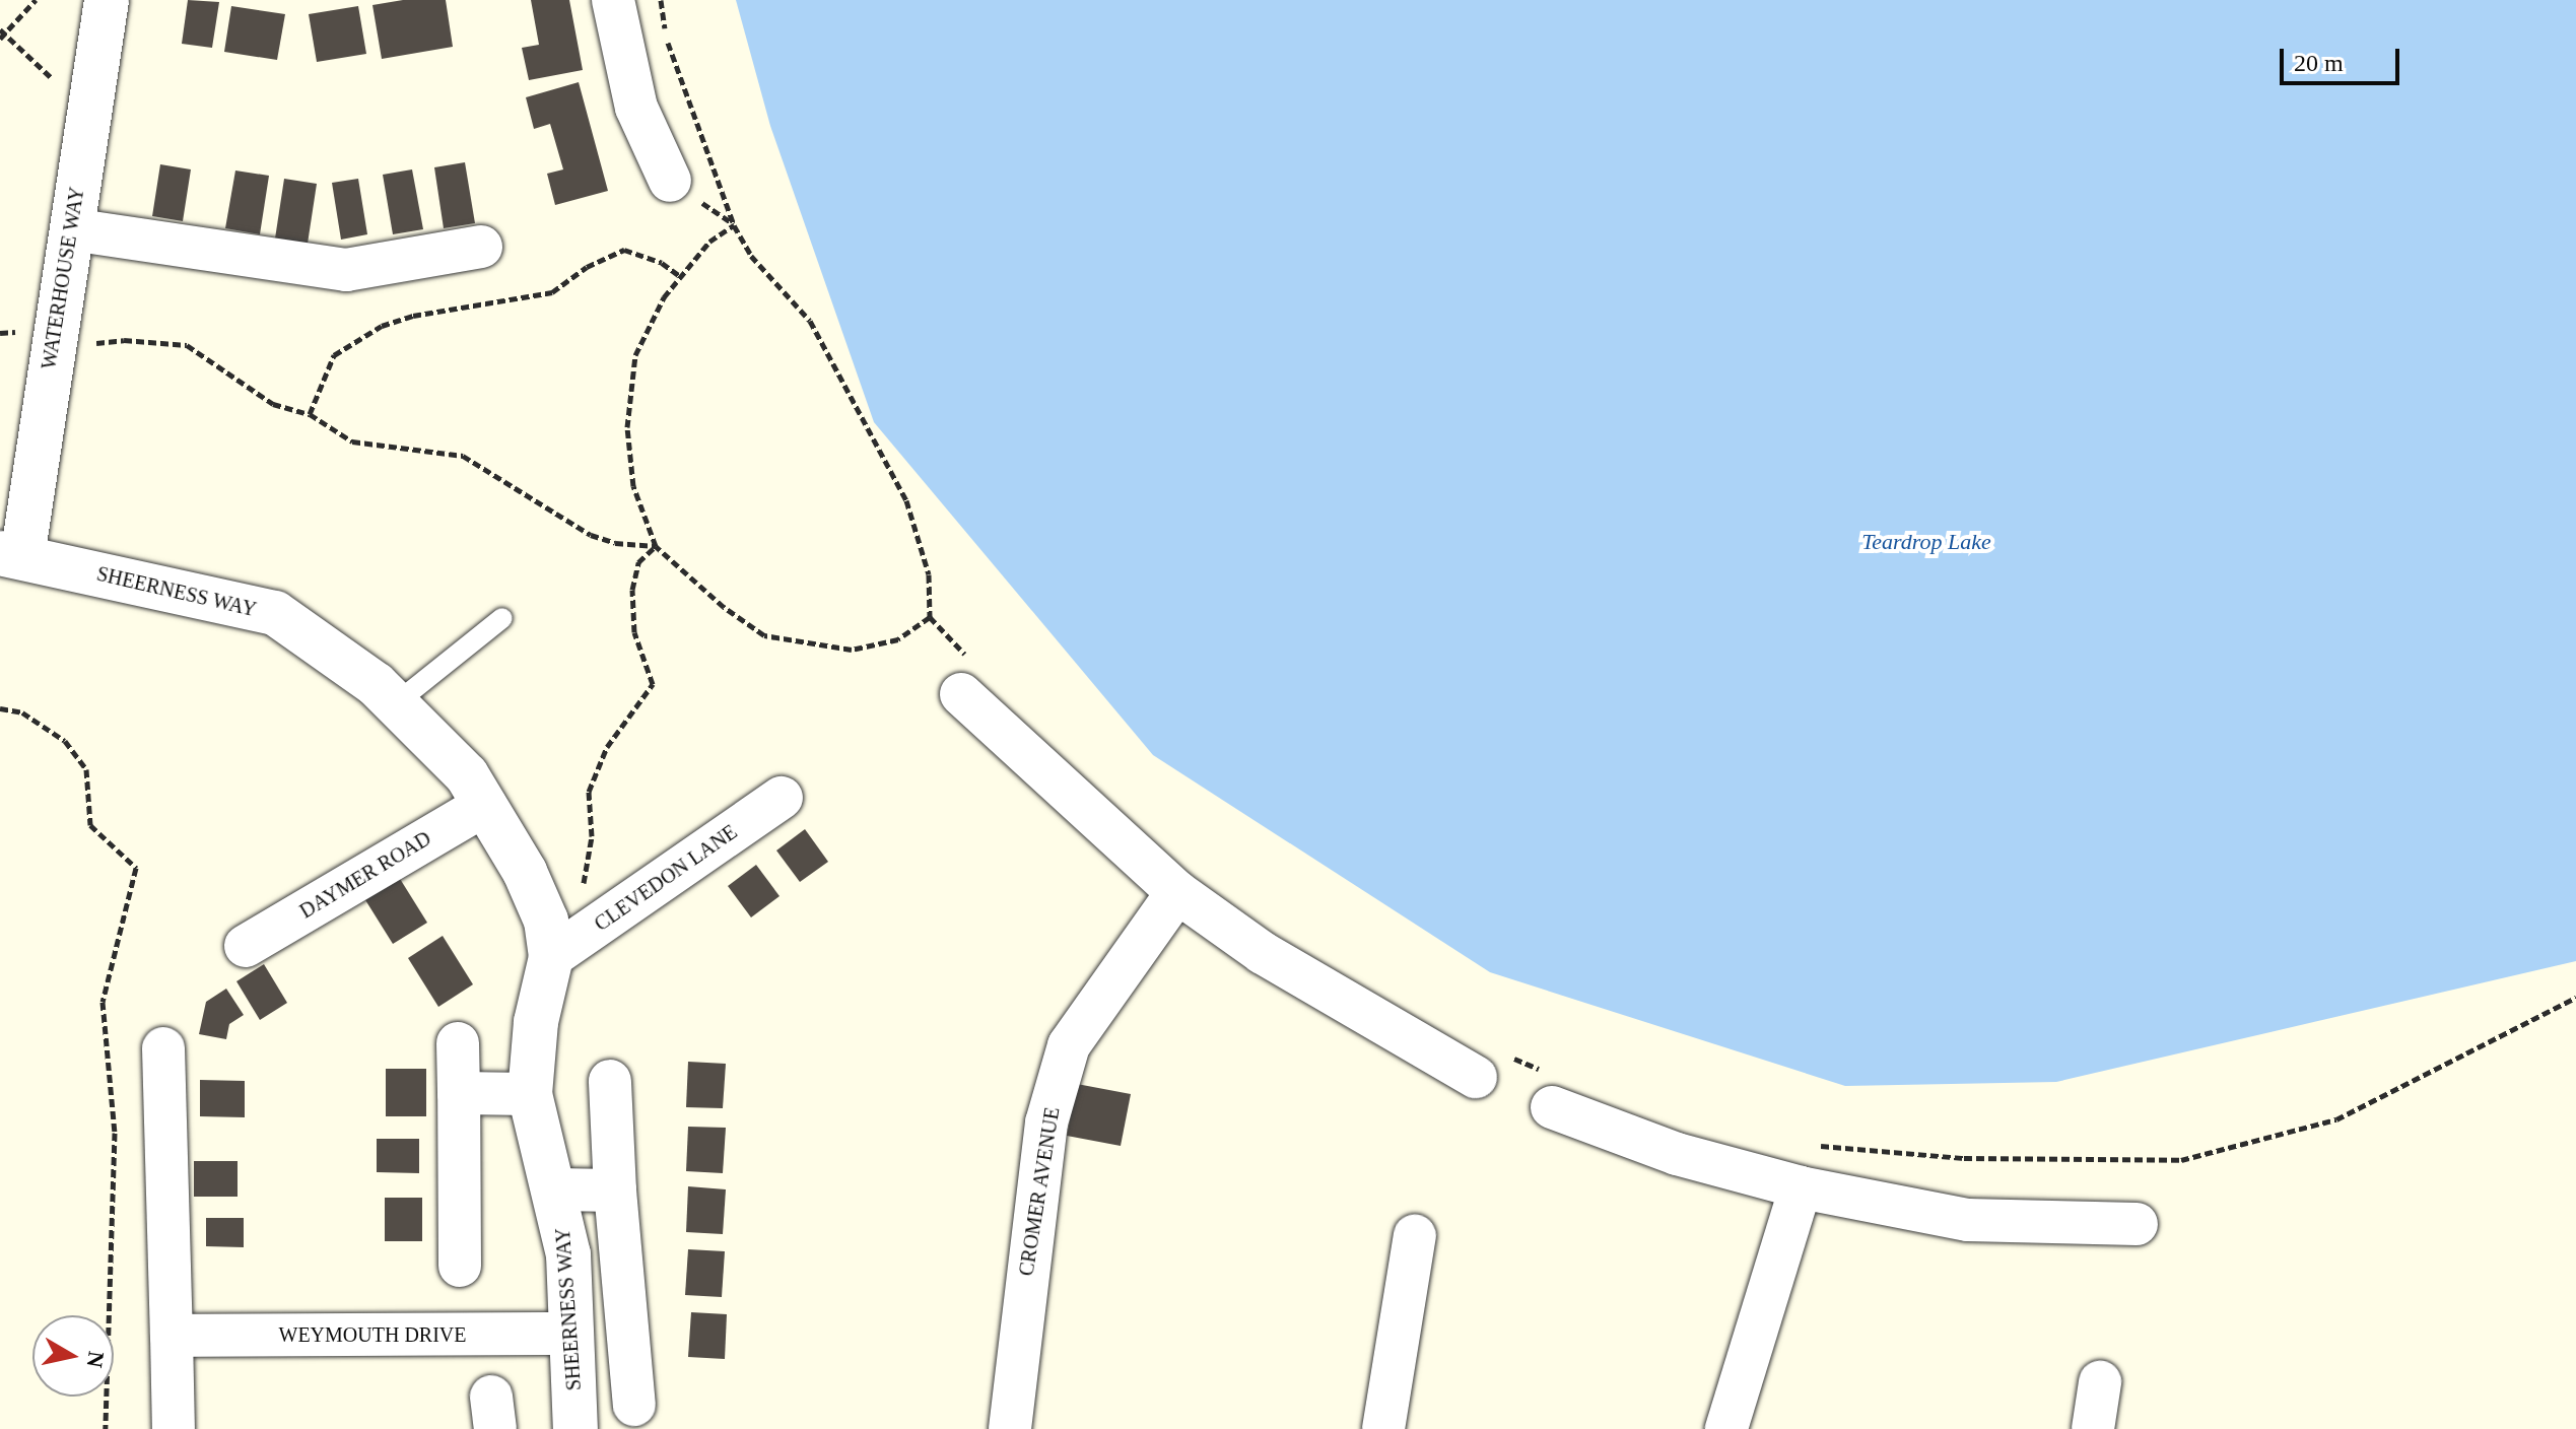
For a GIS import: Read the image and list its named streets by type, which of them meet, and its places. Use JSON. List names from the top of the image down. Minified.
{"streets":{"street":["WATERHOUSE WAY","SHEERNESS WAY","DAYMER ROAD","CLEVEDON LANE","CROMER AVENUE","WEYMOUTH DRIVE"]},"crossings":[["WATERHOUSE WAY","SHEERNESS WAY"],["SHEERNESS WAY","DAYMER ROAD"],["SHEERNESS WAY","CLEVEDON LANE"],["SHEERNESS WAY","WEYMOUTH DRIVE"]],"water":["Teardrop Lake"],"scale_bar":"20 m","north":"right"}
